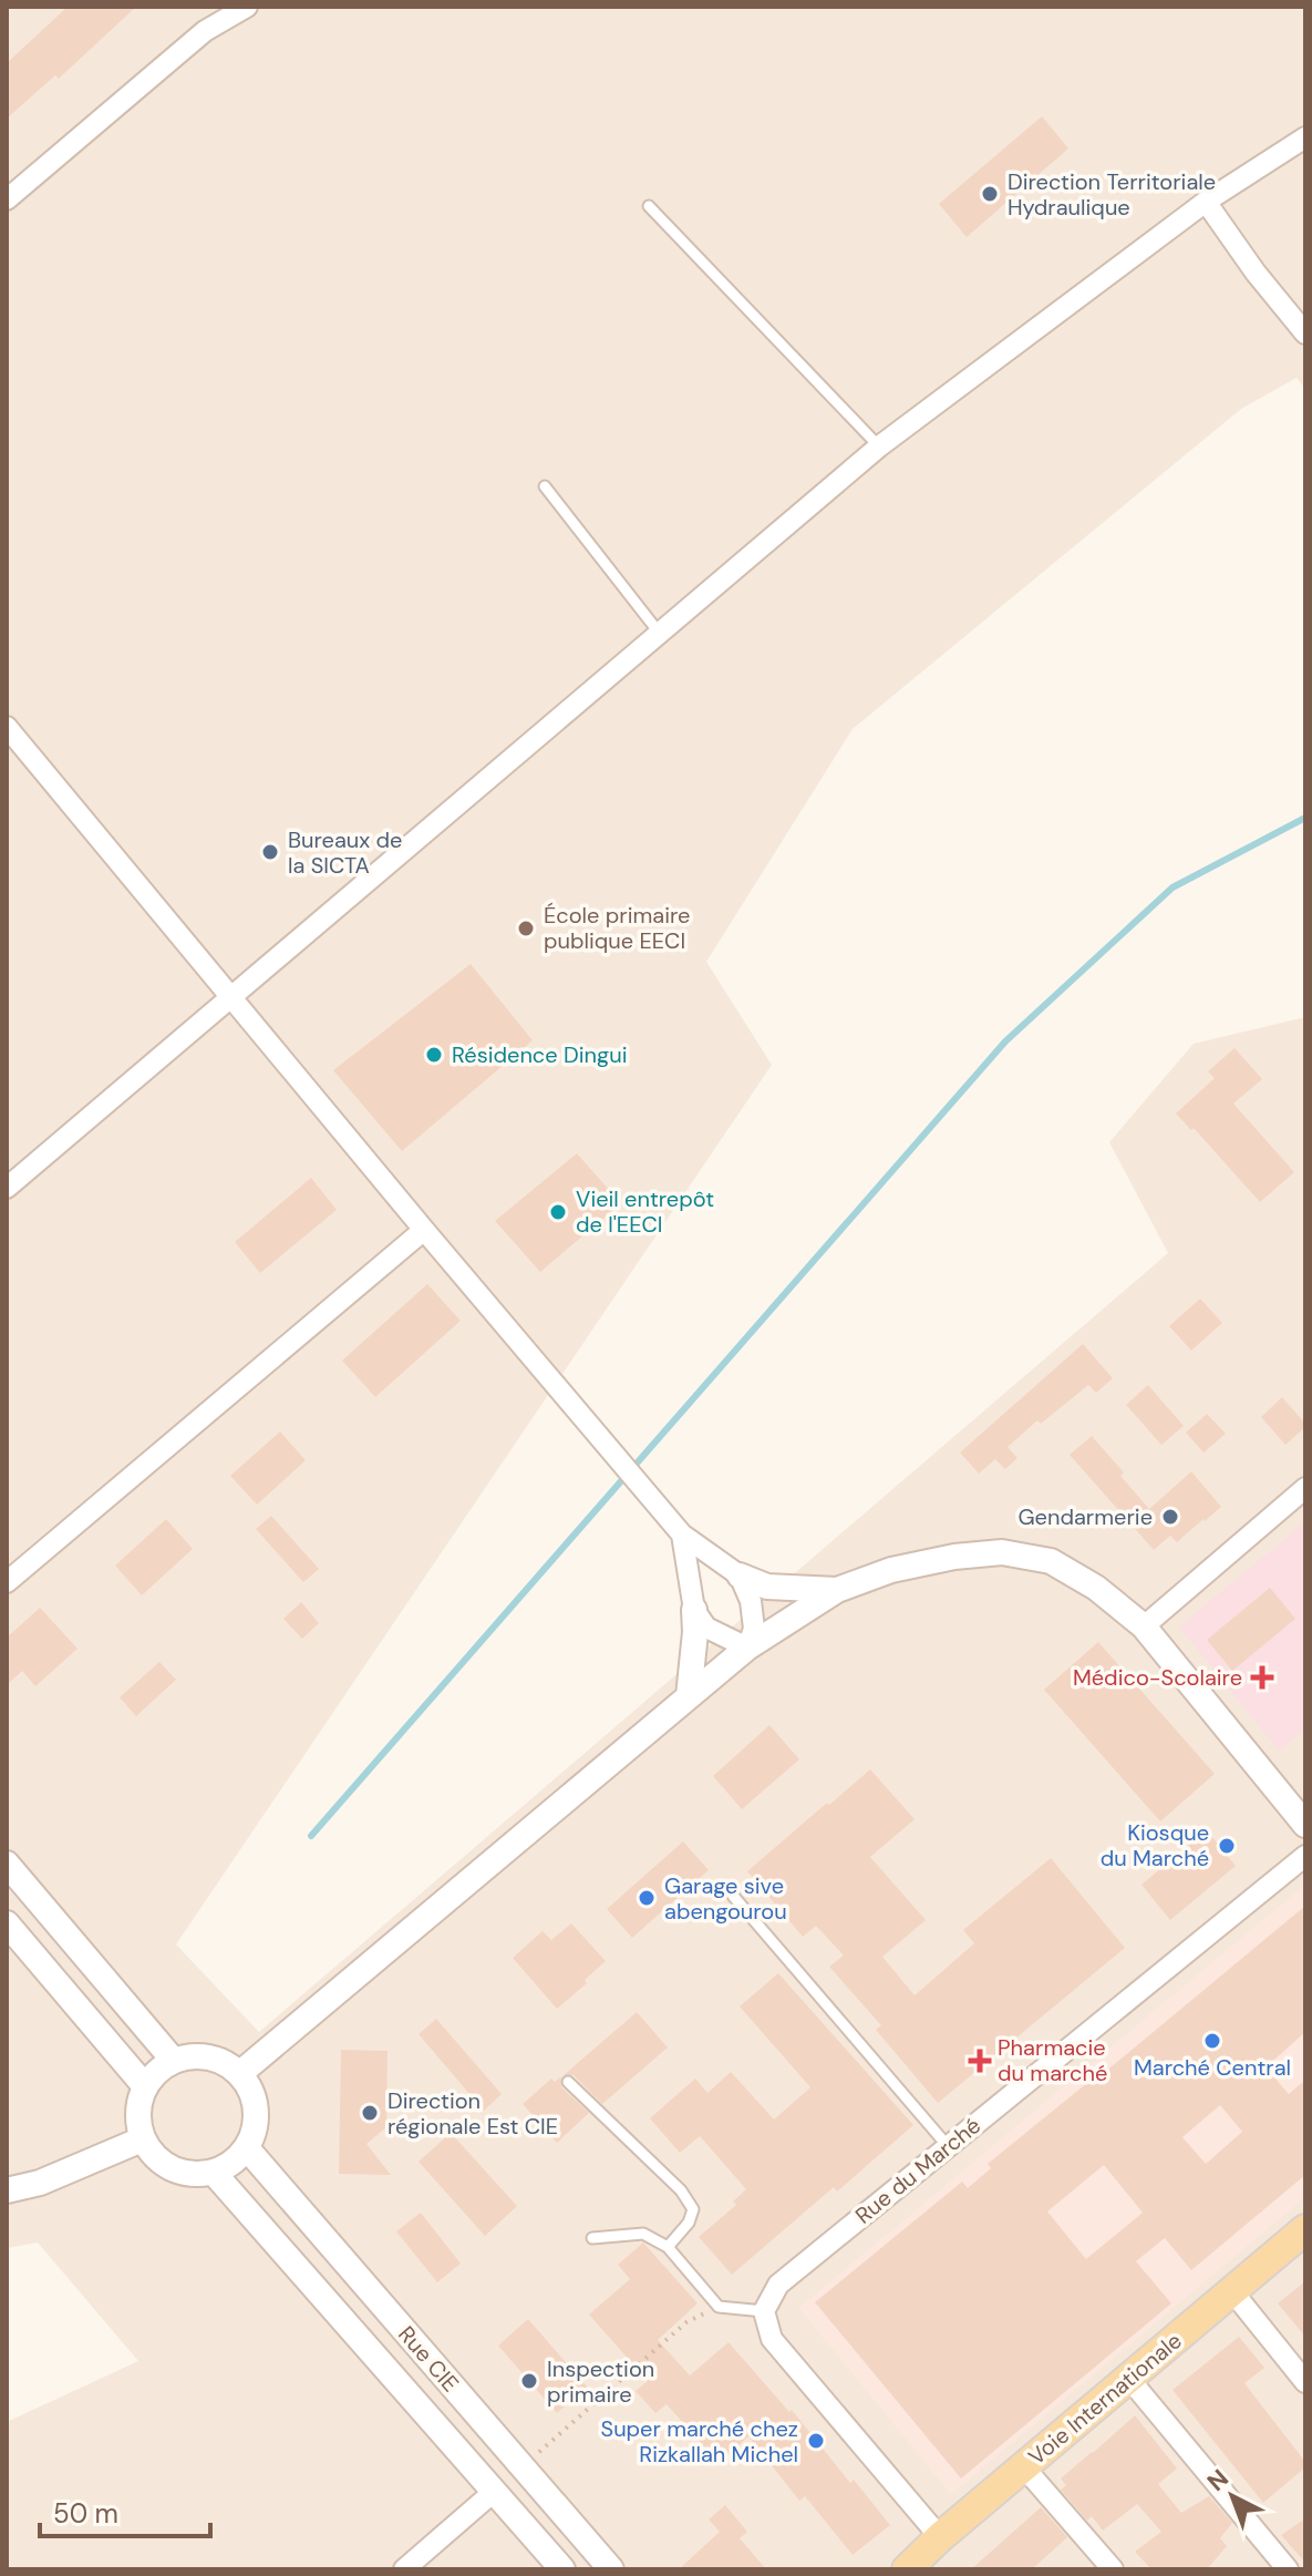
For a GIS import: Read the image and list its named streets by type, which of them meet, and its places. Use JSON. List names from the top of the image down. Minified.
{"streets":{"main road":["Voie Internationale"],"street":["Rue du Marché","Rue CIE"]},"places":{"other":["Direction Territoriale Hydraulique","Bureaux de la SICTA","École primaire publique EECI","Résidence Dingui","Vieil entrepôt de l'EECI","Gendarmerie","Kiosque du Marché","Garage sive abengourou","Marché Central","Direction régionale Est CIE","Inspection primaire","Super marché chez Rizkallah Michel"],"health":["Médico-Scolaire","Pharmacie du marché"]},"scale_bar":"50 m","north":"top left"}
